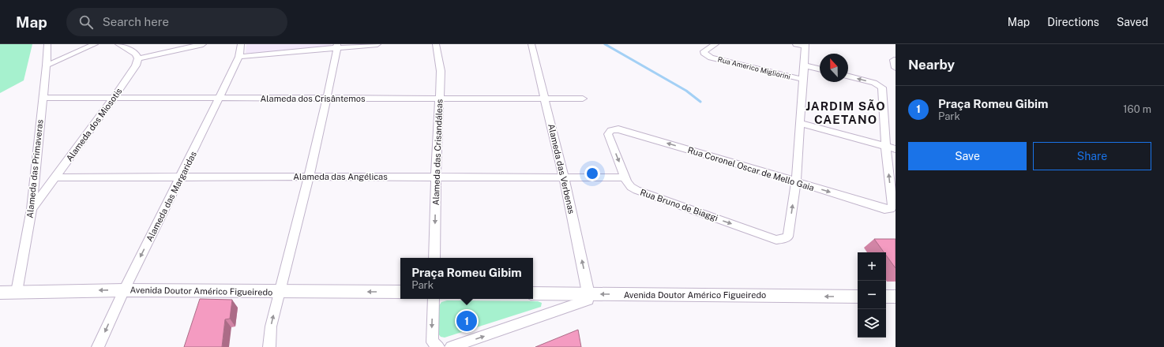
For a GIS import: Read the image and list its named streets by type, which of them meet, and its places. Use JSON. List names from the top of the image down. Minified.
{"streets":{"main road":["Avenida Doutor Américo Figueiredo"],"street":["Rua Americo Migliorini","Alameda dos Crisântemos","Alameda dos Miosotis","Alameda das Crisandáleas","Alameda das Primaveras","Alameda das Verbenas","Rua Coronel Oscar de Mello Gaia","Alameda das Angélicas","Alameda das Margaridas","Rua Bruno de Biaggi"]},"crossings":[["Alameda dos Crisântemos","Alameda dos Miosotis"],["Alameda dos Crisântemos","Alameda das Crisandáleas"],["Alameda dos Crisântemos","Alameda das Primaveras"],["Alameda dos Crisântemos","Alameda das Verbenas"],["Alameda dos Crisântemos","Alameda das Margaridas"],["Alameda dos Miosotis","Alameda das Primaveras"],["Alameda dos Miosotis","Alameda das Angélicas"],["Alameda das Crisandáleas","Alameda das Angélicas"],["Alameda das Primaveras","Avenida Doutor Américo Figueiredo"],["Alameda das Verbenas","Alameda das Angélicas"],["Alameda das Verbenas","Avenida Doutor Américo Figueiredo"],["Rua Coronel Oscar de Mello Gaia","Rua Bruno de Biaggi"],["Alameda das Angélicas","Alameda das Margaridas"],["Alameda das Angélicas","Rua Bruno de Biaggi"],["Alameda das Margaridas","Avenida Doutor Américo Figueiredo"]],"one_way":["Alameda das Crisandáleas","Alameda das Verbenas","Alameda das Margaridas","Avenida Doutor Américo Figueiredo"],"districts":["JARDIM SÃO CAETANO"],"north":"top","page":{"header":"Map","search":"Search here","nav":["Map","Directions","Saved"],"heading":"Nearby","list":[{"mark":"1","name":"Praça Romeu Gibim","note":"Park","value":"160 m"}],"buttons":["Save","Share"],"map_buttons":["+","−"],"popup":["Praça Romeu Gibim","Park"],"pins":"1"}}
